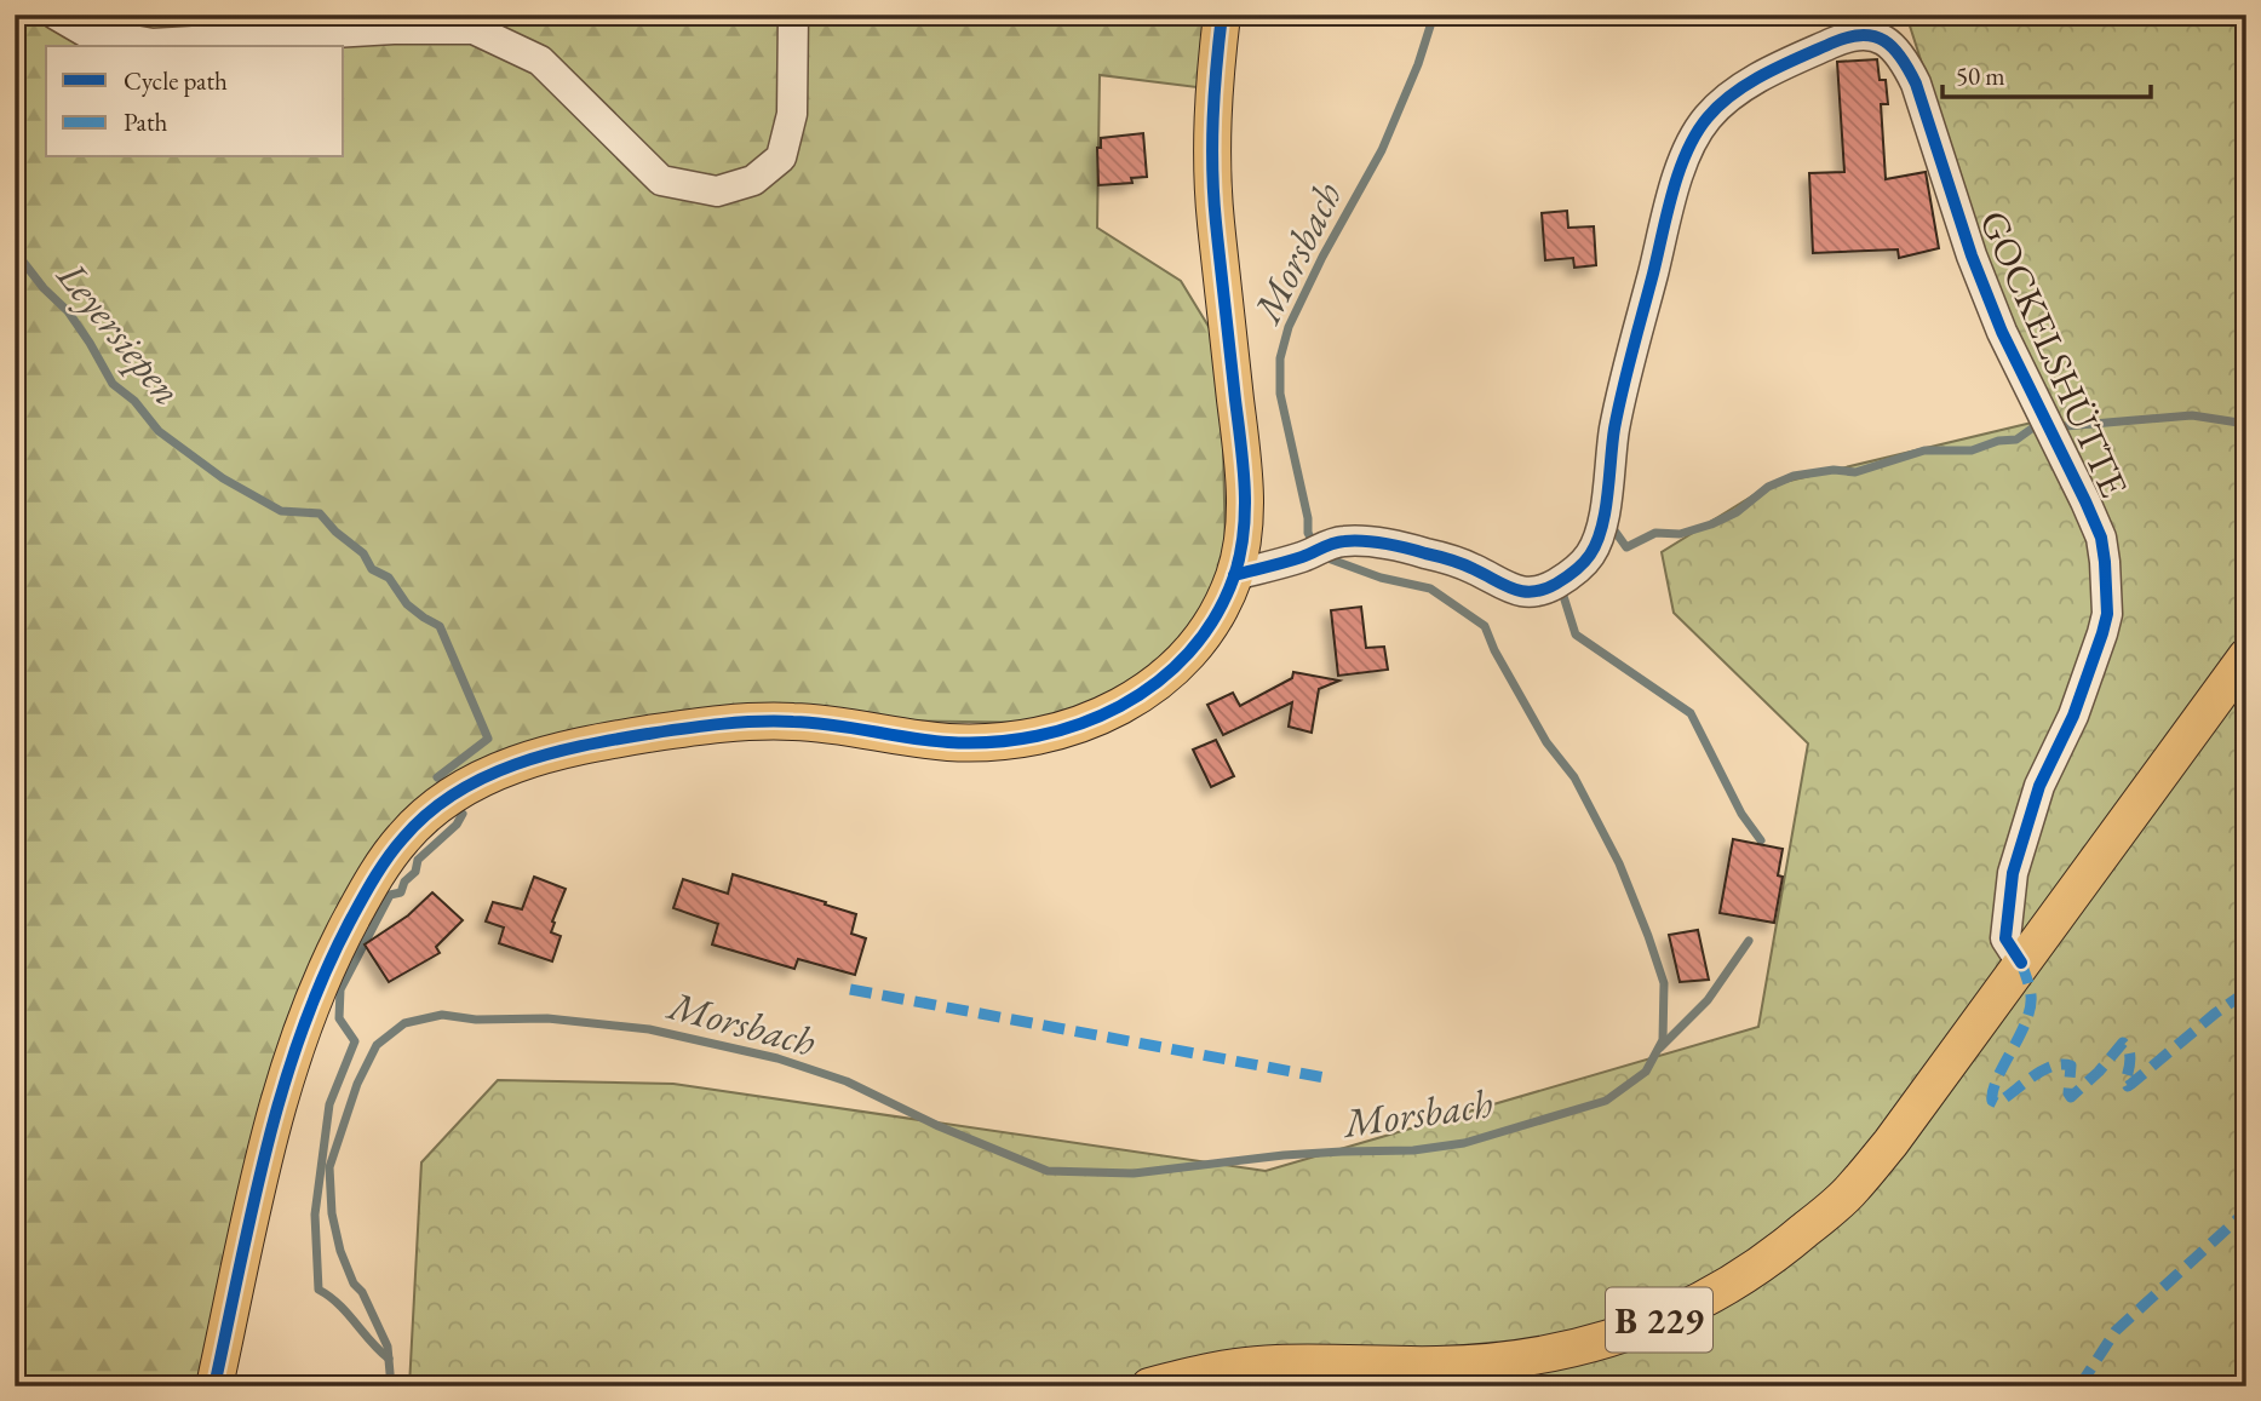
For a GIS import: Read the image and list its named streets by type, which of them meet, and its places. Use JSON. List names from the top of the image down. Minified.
{"streets":{"main road":["B 229"],"street":["GOCKELSHÜTTE"]},"crossings":[["GOCKELSHÜTTE","B 229"]],"water":["Morsbach","Leyersiepen"],"legend":["Cycle path","Path"],"scale_bar":"50 m"}
